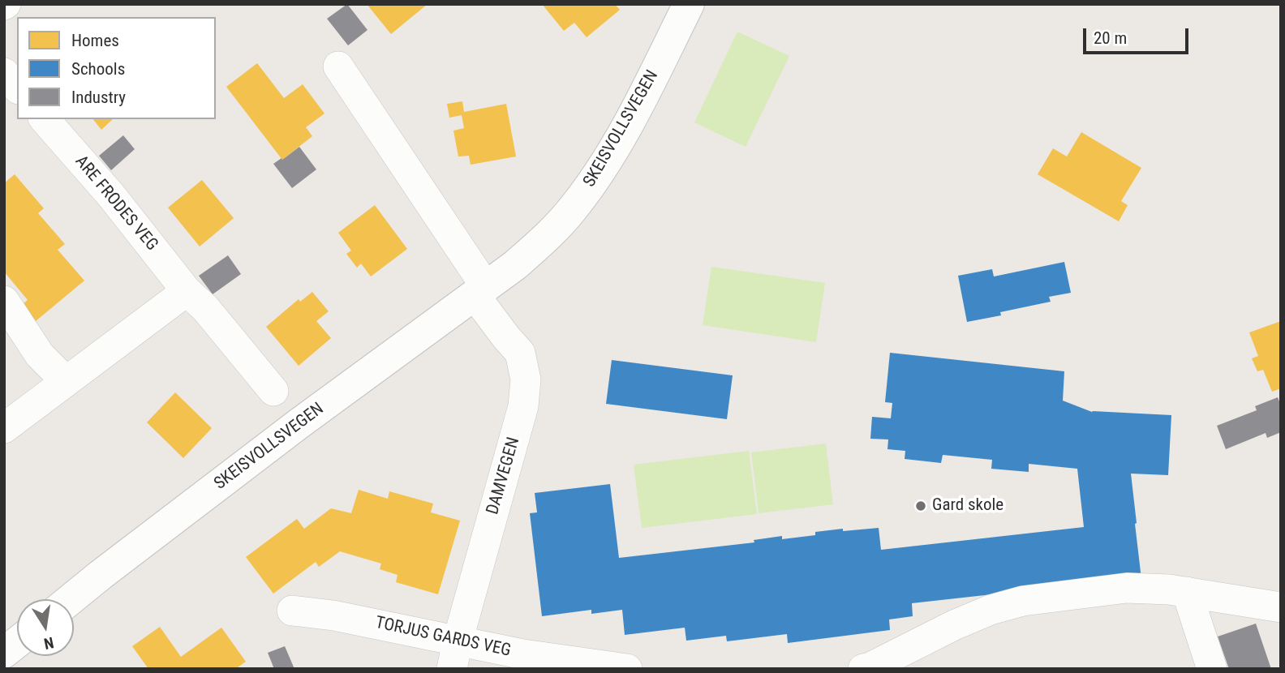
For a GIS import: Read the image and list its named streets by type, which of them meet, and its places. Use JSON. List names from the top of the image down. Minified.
{"streets":{"main road":["SKEISVOLLSVEGEN"],"street":["ARE FRODES VEG","DAMVEGEN","TORJUS GARDS VEG"]},"crossings":[["SKEISVOLLSVEGEN","DAMVEGEN"],["DAMVEGEN","TORJUS GARDS VEG"]],"places":["Gard skole"],"legend":["Homes","Schools","Industry"],"scale_bar":"20 m","north":"bottom"}
